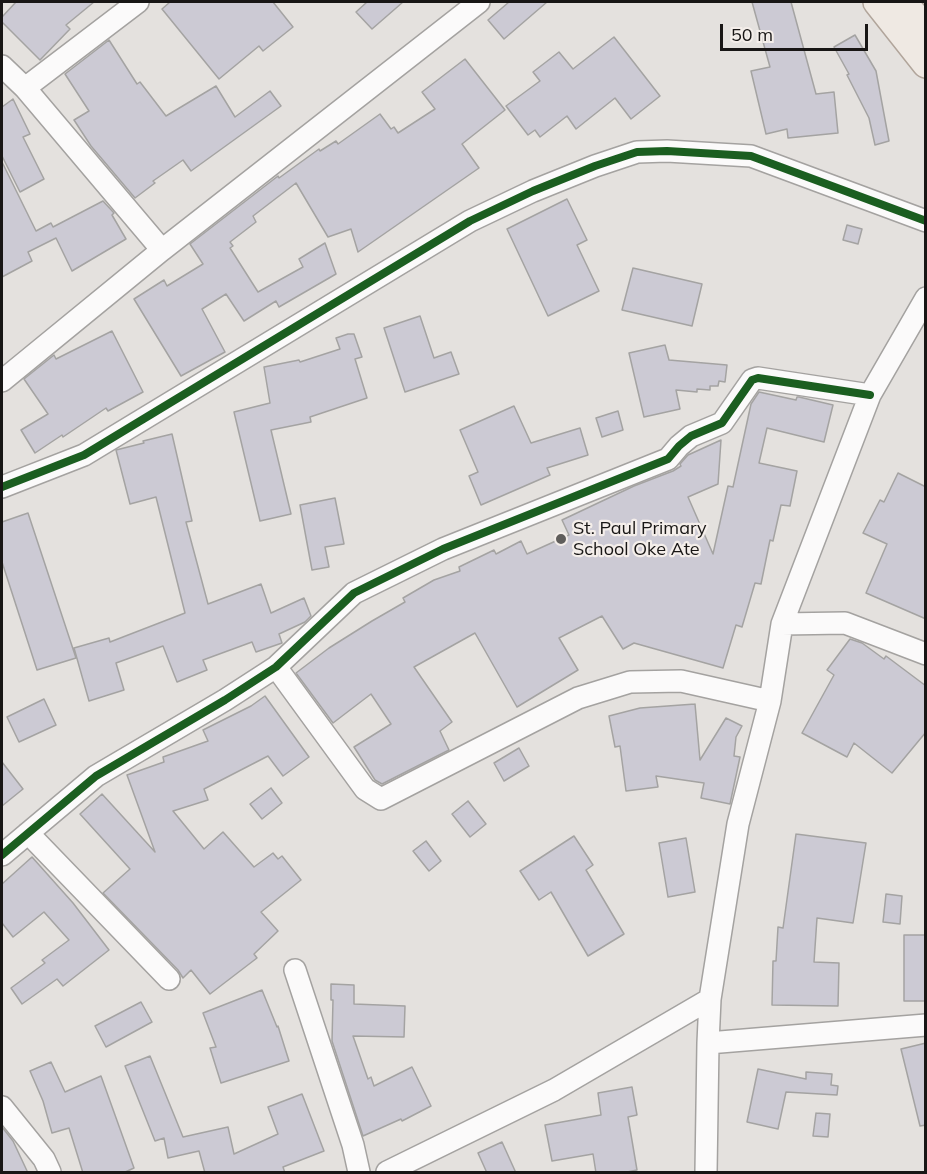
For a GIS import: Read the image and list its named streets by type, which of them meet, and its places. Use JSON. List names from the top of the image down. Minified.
{"places":["St. Paul Primary School Oke Ate"],"scale_bar":"50 m"}
